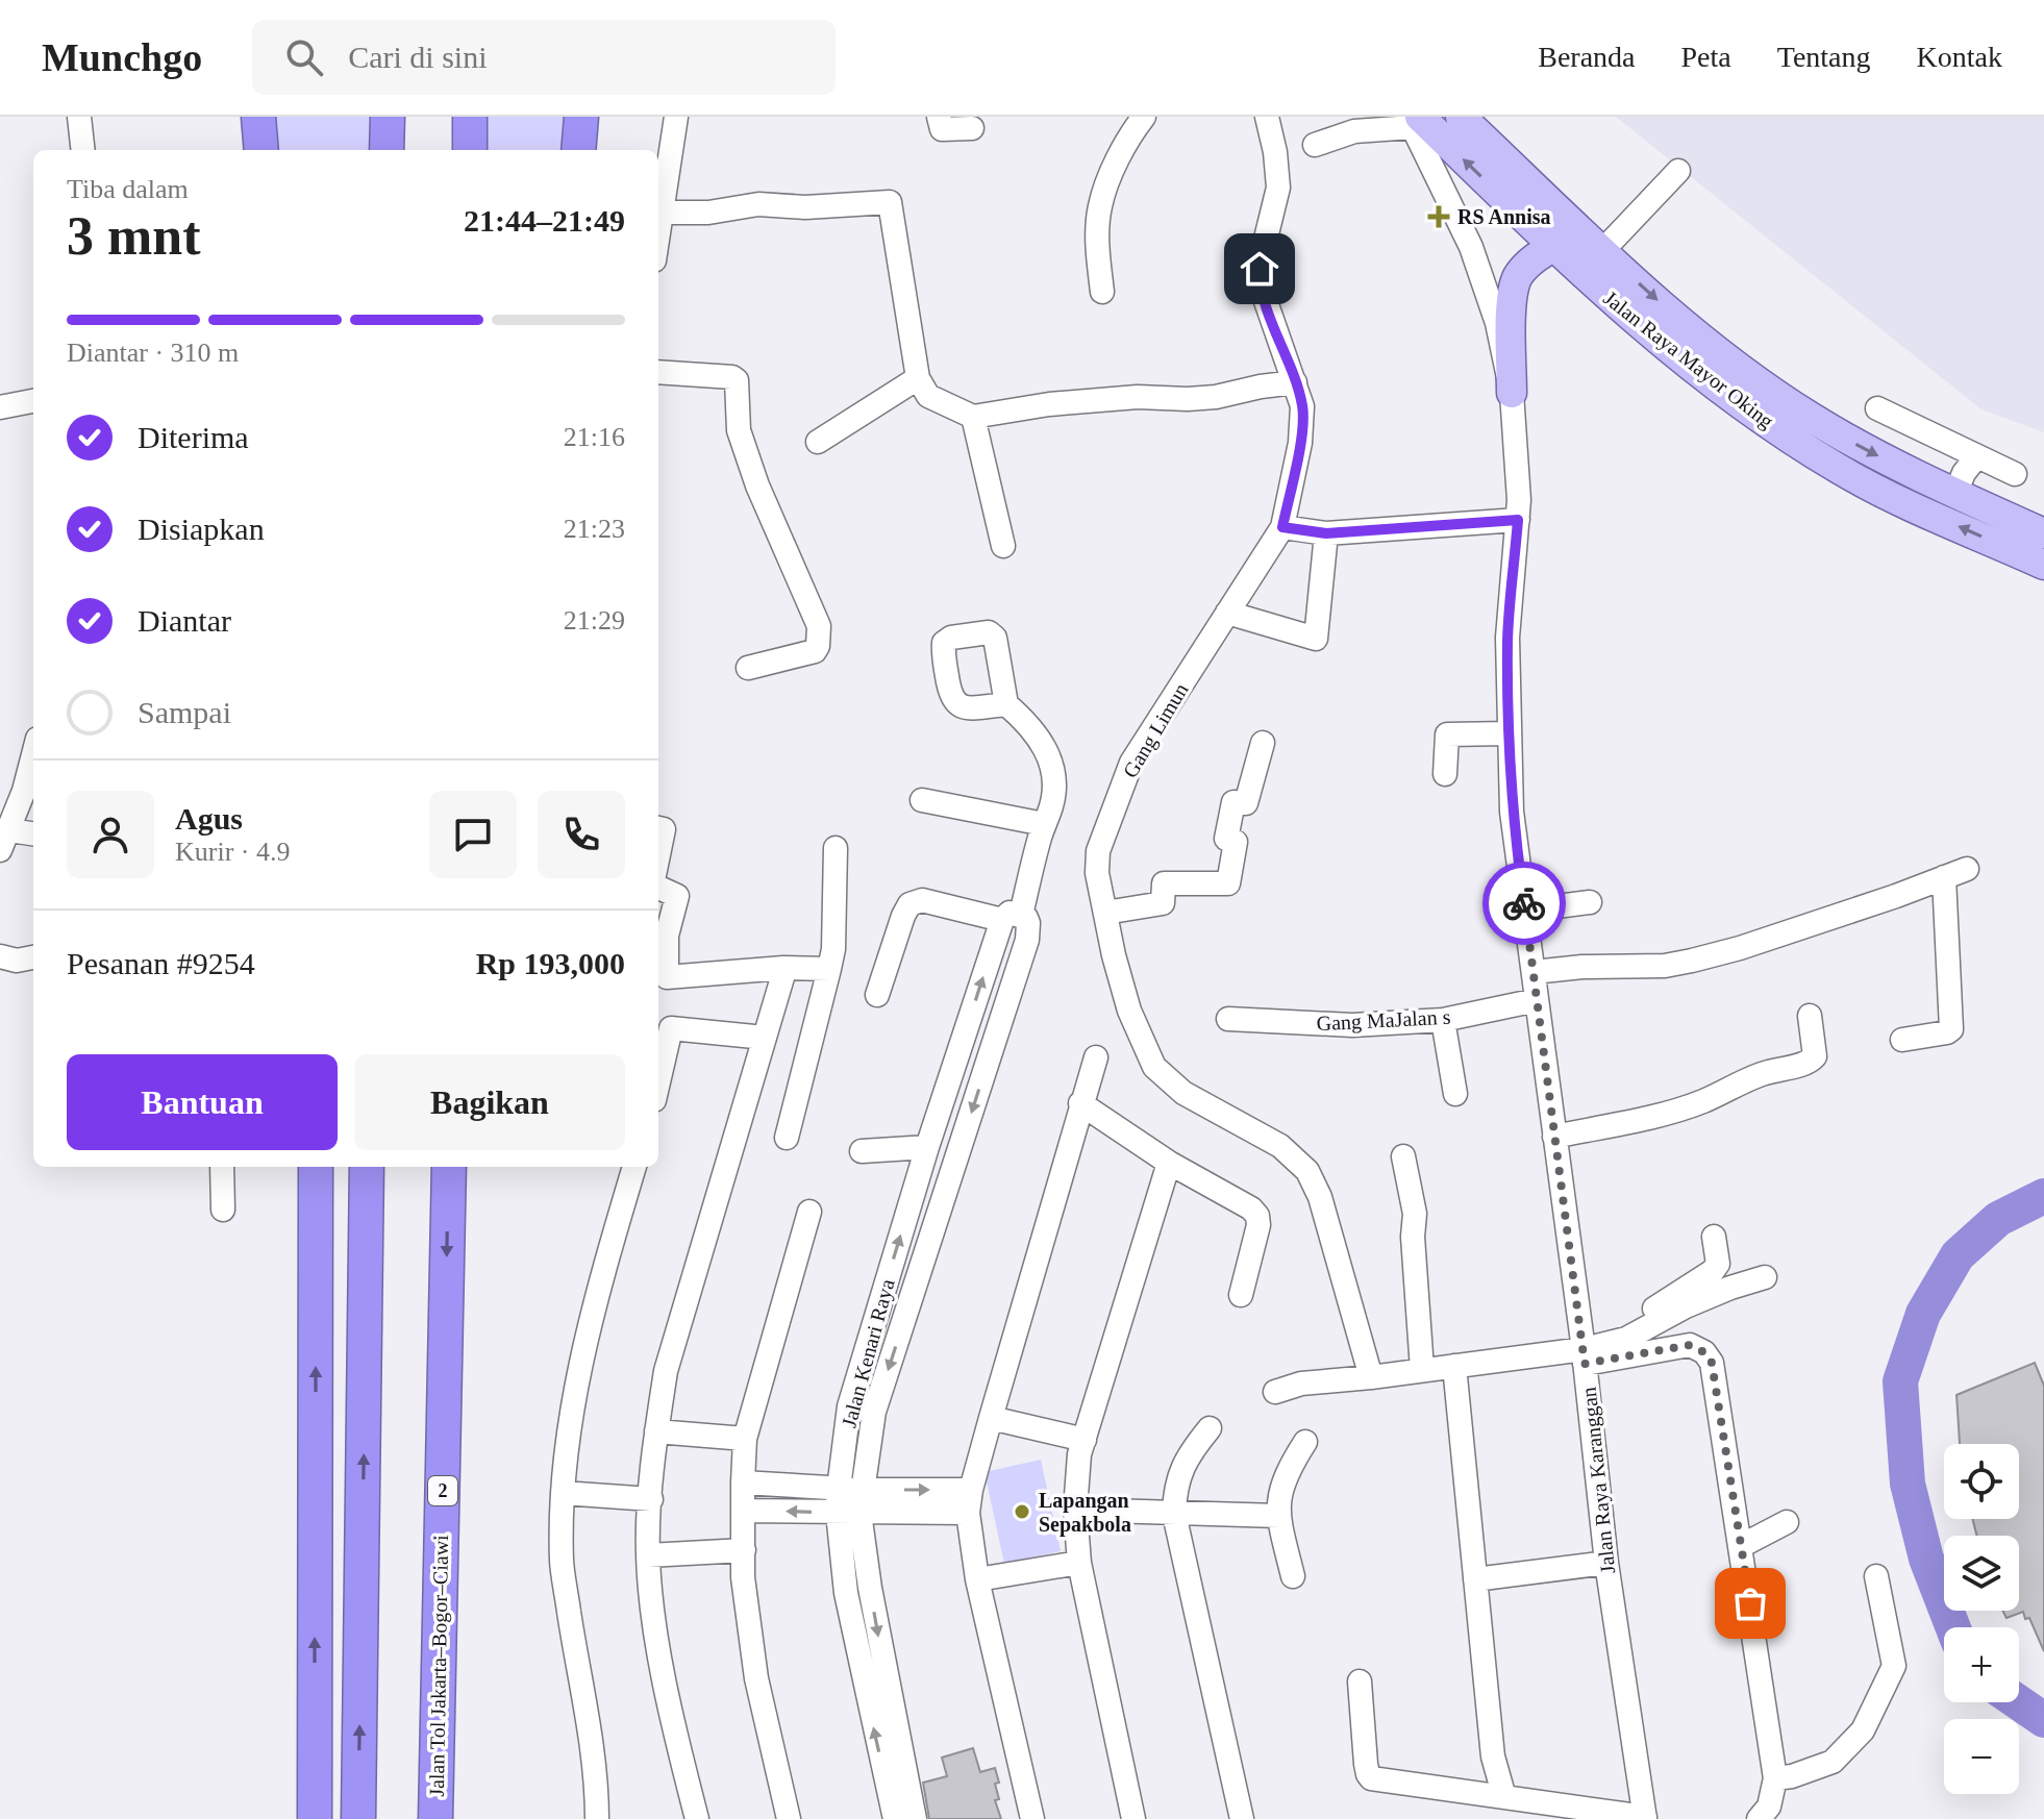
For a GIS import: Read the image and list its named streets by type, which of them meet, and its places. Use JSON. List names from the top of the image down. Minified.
{"streets":{"highway":["2","Jalan Tol Jakarta–Bogor–Ciawi"],"main road":["Jalan Raya Mayor Oking"],"street":["Gang Limun","Gang MaJalan s","Jalan Kenari Raya","Jalan Raya Karanggan"]},"crossings":[["Jalan Raya Mayor Oking","Jalan Raya Karanggan"],["Gang MaJalan s","Jalan Raya Karanggan"]],"places":{"health":["RS Annisa"],"other":["Lapangan Sepakbola"]},"page":{"header":"Munchgo","search":"Cari di sini","nav":["Beranda","Peta","Tentang","Kontak"],"heading":["3 mnt","Tiba dalam","21:44–21:49"],"panel":["Agus","Kurir · 4.9","Pesanan #9254","Rp 193,000"],"bar":"Diantar · 310 m","list":[["Diterima","21:16"],["Disiapkan","21:23"],["Diantar","21:29"],"Sampai"],"buttons":["Bantuan","Bagikan"],"map_buttons":["+","−"]}}
